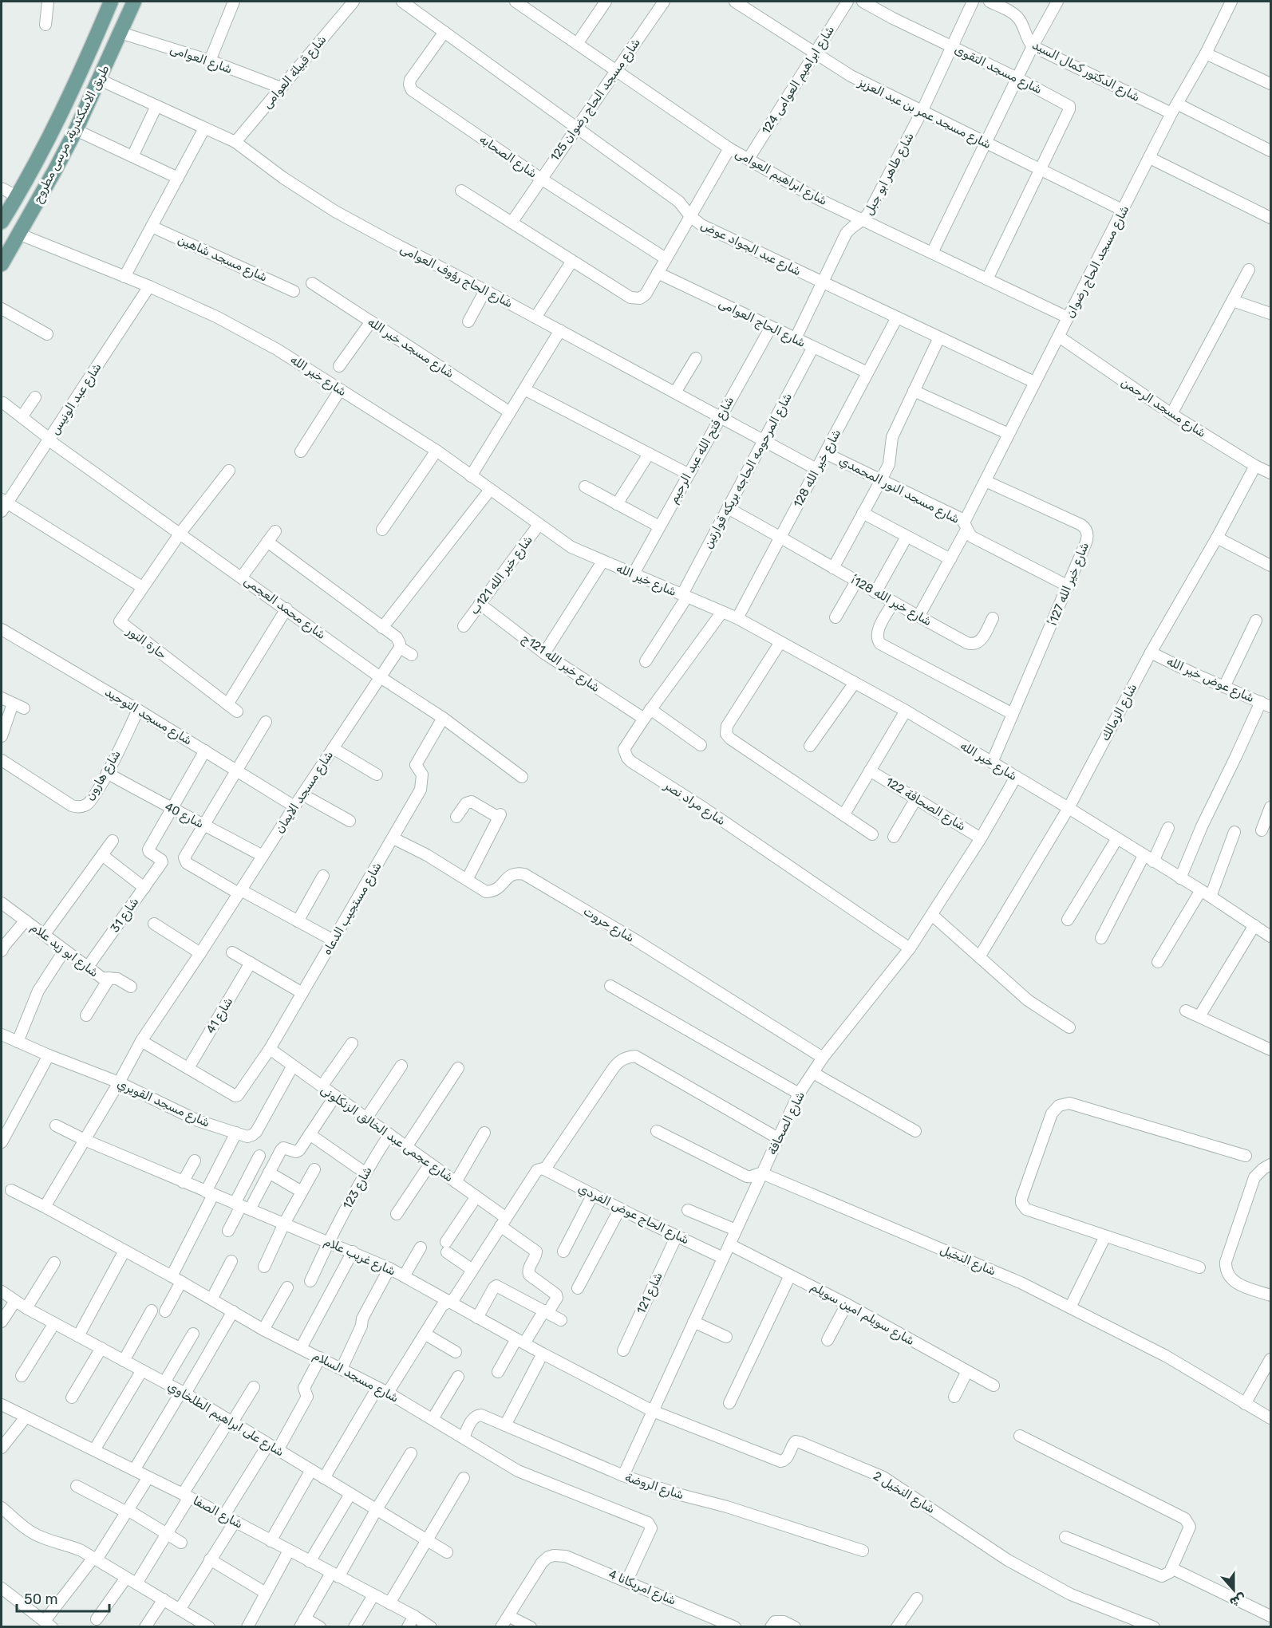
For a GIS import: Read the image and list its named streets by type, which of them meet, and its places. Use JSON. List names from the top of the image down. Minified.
{"streets":{"main road":["طريق الاسكندرية, مرسى مطروح"],"street":["شارع العوامى","شارع مسجد التقوى","شارع الدكتور كمال السيد","شارع قبيلة العوامى","شارع ابراهيم العوامى 124","شارع مسجد الحاج رضوان 125","شارع مسجد عمر بن عبد العزيز","شارع الصحابه","شارع طاهر ابو جبل","شارع ابراهيم العوامى","شارع عبد الجواد عوض","شارع مسجد شاهين","شارع مسجد الحاج رضوان","شارع الحاج رؤوف العوامى","شارع الحاج العوامى","شارع مسجد خير الله","شارع خير الله","شارع عبد الونيس","شارع مسجد الرحمن","شارع فتح الله عبد الرحيم","شارع خير الله 128","شارع المرحومه الحاجه بريكه قوارتين","شارع مسجد النور المحمدي","شارع خير الله 121ب","شارع خير الله 127أ","شارع خير الله 128أ","شارع محمد العجمى","حارة النور","شارع خير الله 121ج","شارع عوض خير الله","شارع الزمالك","شارع مسجد التوحيد","شارع هارون","شارع مسجد الايمان","شارع مراد نصر","شارع الصحافة 122","شارع 40","شارع مستجيب الدعاه","شارع 31","شارع حروت","شارع ابو زيد علام","شارع 41","شارع مسجد القويري","شارع الصحافة","شارع عجمى عبد الخالق الزنكلونى","شارع 123","شارع الحاج عوض الفردي","شارع غريب علام","شارع النخيل","شارع 121","شارع سويلم امين سويلم","شارع مسجد السلام","شارع على ابراهيم الطلخاوي","شارع الروضة","شارع النخيل 2","شارع الصفا","شارع امريكانا 4"]},"crossings":[["شارع العوامى","شارع قبيلة العوامى"],["شارع العوامى","طريق الاسكندرية, مرسى مطروح"],["شارع مسجد التقوى","شارع مسجد عمر بن عبد العزيز"],["شارع مسجد التقوى","شارع طاهر ابو جبل"],["شارع الدكتور كمال السيد","شارع مسجد الحاج رضوان"],["شارع قبيلة العوامى","شارع الحاج رؤوف العوامى"],["شارع ابراهيم العوامى 124","شارع مسجد عمر بن عبد العزيز"],["شارع ابراهيم العوامى 124","شارع ابراهيم العوامى"],["شارع مسجد الحاج رضوان 125","شارع الصحابه"],["شارع مسجد الحاج رضوان 125","شارع ابراهيم العوامى"],["شارع مسجد الحاج رضوان 125","شارع عبد الجواد عوض"],["شارع مسجد عمر بن عبد العزيز","شارع طاهر ابو جبل"],["شارع مسجد عمر بن عبد العزيز","شارع مسجد الحاج رضوان"],["طريق الاسكندرية, مرسى مطروح","شارع الحاج رؤوف العوامى"],["طريق الاسكندرية, مرسى مطروح","شارع خير الله"],["شارع الصحابه","شارع عبد الجواد عوض"],["شارع طاهر ابو جبل","شارع ابراهيم العوامى"],["شارع طاهر ابو جبل","شارع عبد الجواد عوض"],["شارع طاهر ابو جبل","شارع الحاج العوامى"],["شارع ابراهيم العوامى","شارع مسجد الحاج رضوان"],["شارع عبد الجواد عوض","شارع مسجد الحاج رضوان"],["شارع عبد الجواد عوض","شارع خير الله 128"],["شارع مسجد الحاج رضوان","شارع مسجد الرحمن"],["شارع مسجد الحاج رضوان","شارع مسجد النور المحمدي"],["شارع مسجد الحاج رضوان","شارع خير الله 127أ"],["شارع مسجد الحاج رضوان","شارع خير الله 128أ"],["شارع الحاج رؤوف العوامى","شارع فتح الله عبد الرحيم"],["شارع الحاج رؤوف العوامى","شارع خير الله 128"],["شارع الحاج رؤوف العوامى","شارع المرحومه الحاجه بريكه قوارتين"],["شارع الحاج العوامى","شارع فتح الله عبد الرحيم"],["شارع الحاج العوامى","شارع خير الله 128"],["شارع الحاج العوامى","شارع المرحومه الحاجه بريكه قوارتين"],["شارع خير الله","شارع عبد الونيس"],["شارع خير الله","شارع فتح الله عبد الرحيم"],["شارع خير الله","شارع خير الله 128"],["شارع خير الله","شارع المرحومه الحاجه بريكه قوارتين"],["شارع خير الله","شارع خير الله 121ب"],["شارع خير الله","شارع خير الله 127أ"],["شارع خير الله","شارع الزمالك"],["شارع خير الله","شارع مراد نصر"],["شارع خير الله","شارع الصحافة"],["شارع عبد الونيس","شارع محمد العجمى"],["شارع مسجد الرحمن","شارع الزمالك"],["شارع خير الله 128","شارع مسجد النور المحمدي"],["شارع خير الله 128","شارع خير الله 128أ"],["شارع المرحومه الحاجه بريكه قوارتين","شارع خير الله 128أ"],["شارع مسجد النور المحمدي","شارع خير الله 127أ"],["شارع خير الله 121ب","شارع خير الله 121ج"],["شارع محمد العجمى","حارة النور"],["شارع محمد العجمى","شارع مسجد الايمان"],["شارع محمد العجمى","شارع مستجيب الدعاه"],["شارع خير الله 121ج","شارع مراد نصر"],["شارع عوض خير الله","شارع الزمالك"],["شارع مسجد التوحيد","شارع هارون"],["شارع مسجد التوحيد","شارع مسجد الايمان"],["شارع هارون","شارع 40"],["شارع مسجد الايمان","شارع 40"],["شارع مسجد الايمان","شارع مسجد القويري"],["شارع مسجد الايمان","شارع غريب علام"],["شارع مسجد الايمان","شارع مسجد السلام"],["شارع مراد نصر","شارع الصحافة"],["شارع الصحافة 122","شارع الصحافة"],["شارع 40","شارع 31"],["شارع مستجيب الدعاه","شارع حروت"],["شارع مستجيب الدعاه","شارع 41"],["شارع مستجيب الدعاه","شارع عجمى عبد الخالق الزنكلونى"],["شارع 31","شارع ابو زيد علام"],["شارع حروت","شارع الصحافة"],["شارع مسجد القويري","شارع عجمى عبد الخالق الزنكلونى"],["شارع الصحافة","شارع الحاج عوض الفردي"],["شارع الصحافة","شارع غريب علام"],["شارع الصحافة","شارع النخيل"],["شارع الصحافة","شارع سويلم امين سويلم"],["شارع الصحافة","شارع الروضة"],["شارع الصحافة","شارع النخيل 2"],["شارع عجمى عبد الخالق الزنكلونى","شارع 123"],["شارع عجمى عبد الخالق الزنكلونى","شارع غريب علام"],["شارع 123","شارع غريب علام"],["شارع الحاج عوض الفردي","شارع 121"],["شارع غريب علام","شارع النخيل 2"],["شارع مسجد السلام","شارع الروضة"],["شارع مسجد السلام","شارع امريكانا 4"]],"scale_bar":"50 m","north":"bottom"}
